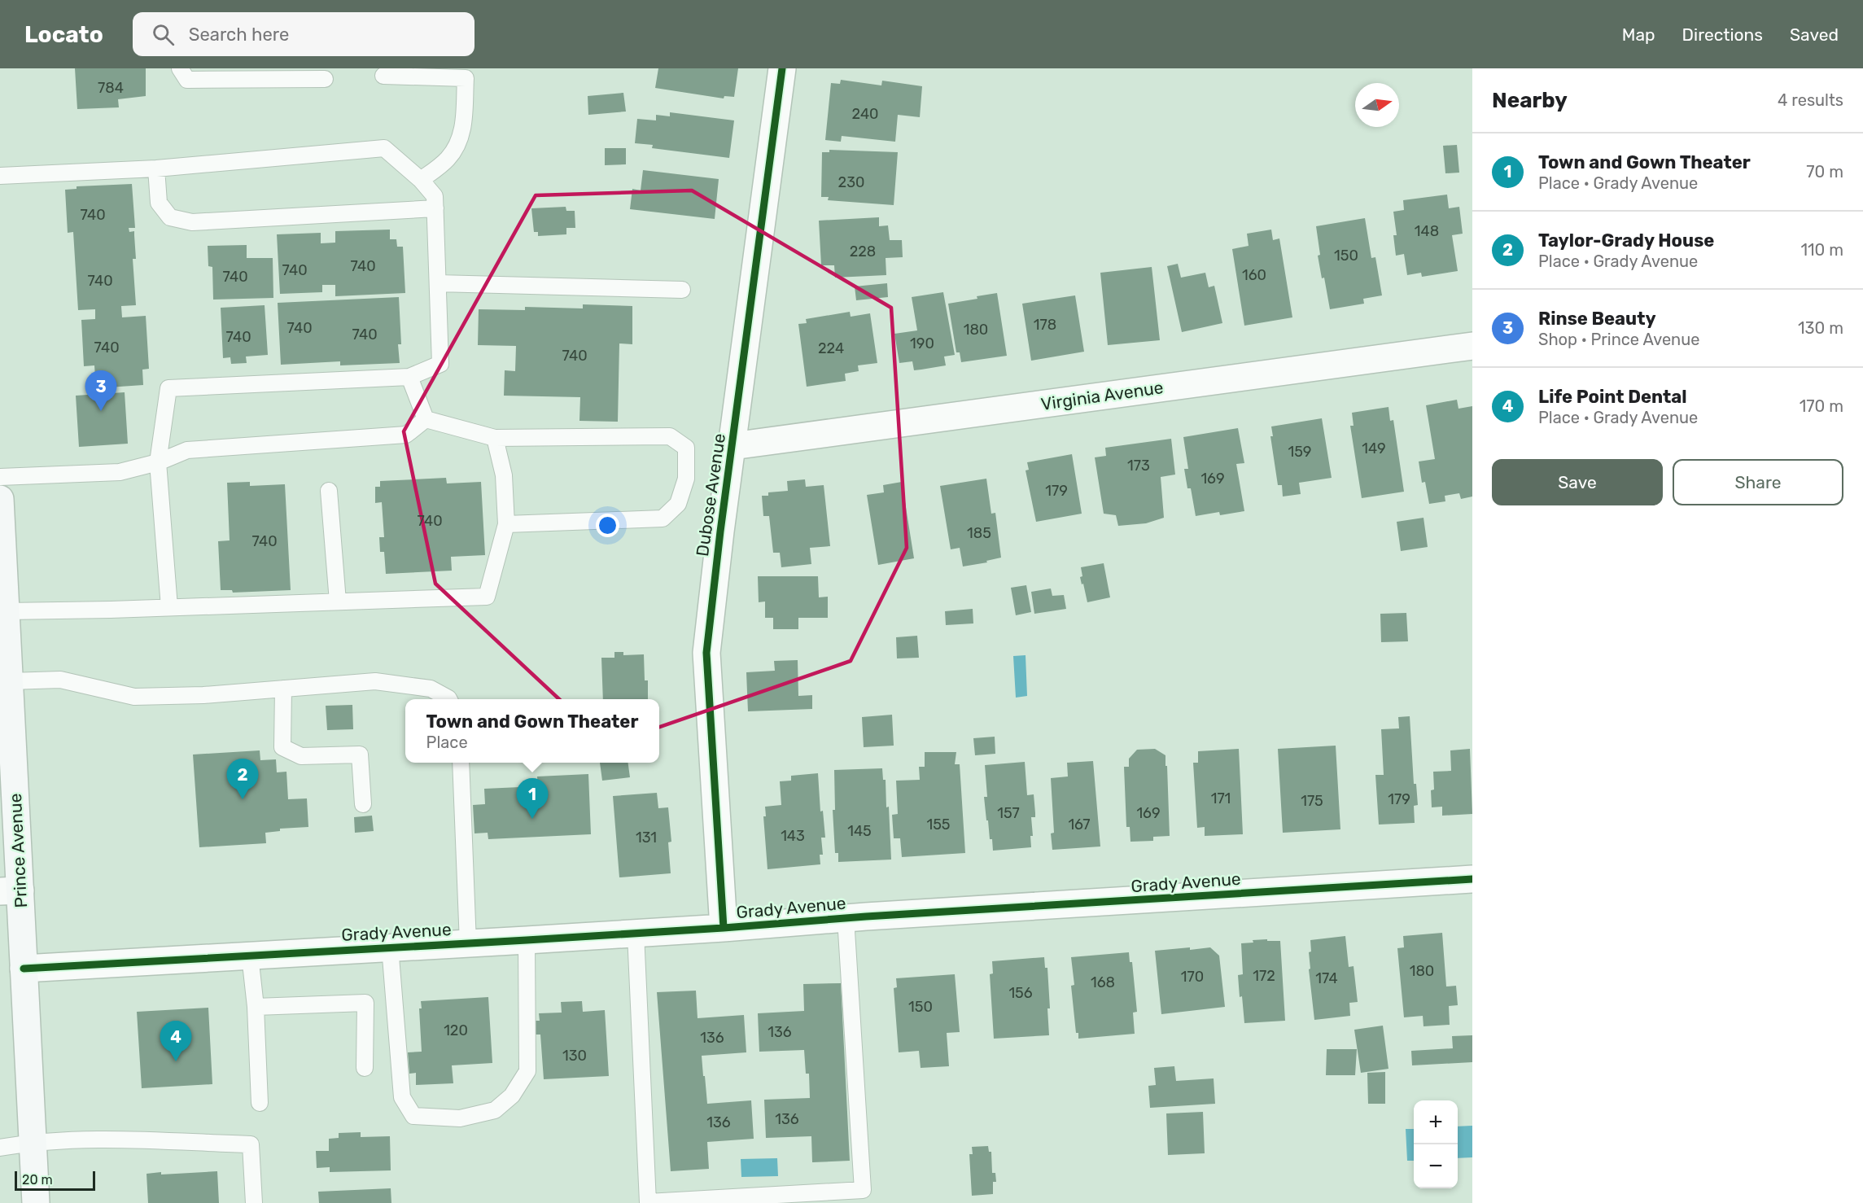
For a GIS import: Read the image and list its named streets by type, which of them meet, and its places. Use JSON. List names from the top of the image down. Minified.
{"streets":{"main road":["Prince Avenue"],"street":["Virginia Avenue","Dubose Avenue","Grady Avenue"]},"crossings":[["Virginia Avenue","Dubose Avenue"],["Dubose Avenue","Grady Avenue"],["Prince Avenue","Grady Avenue"]],"house_numbers":["784","240","230","740","148","228","150","740","740","160","740","740","178","740","180","740","740","190","740","224","740","149","159","173","169","179","740","185","740","171","179","175","157","169","155","167","145","143","131","180","172","170","174","168","156","150","120","136","136","130","136","136"],"scale_bar":"20 m","north":"right","page":{"header":"Locato","search":"Search here","nav":["Map","Directions","Saved"],"heading":["Nearby","4 results"],"list":[{"mark":"1","name":"Town and Gown Theater","note":"Place · Grady Avenue","value":"70 m"},{"mark":"2","name":"Taylor-Grady House","note":"Place · Grady Avenue","value":"110 m"},{"mark":"3","name":"Rinse Beauty","note":"Shop · Prince Avenue","value":"130 m"},{"mark":"4","name":"Life Point Dental","note":"Place · Grady Avenue","value":"170 m"}],"pins":["3","2","1","4"],"buttons":["Save","Share"],"popup":["Town and Gown Theater","Place"],"map_buttons":["+","−"],"scale":"20 m"}}
